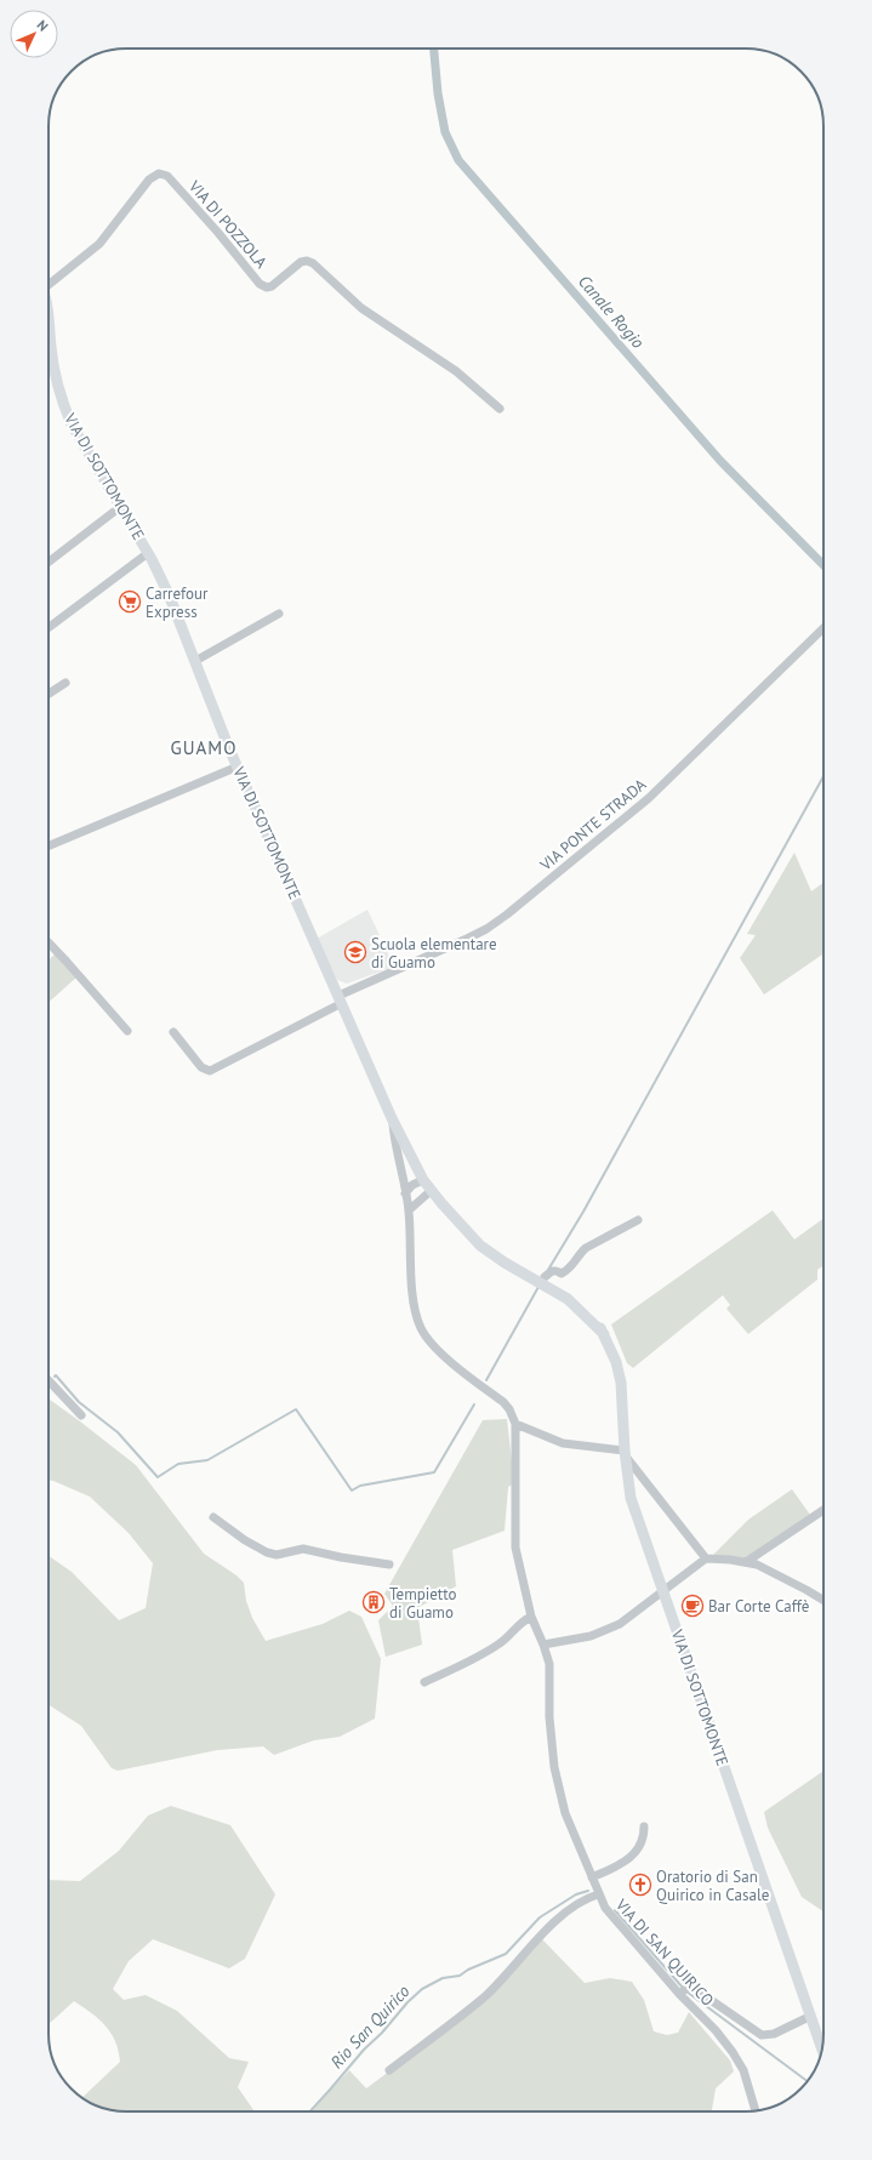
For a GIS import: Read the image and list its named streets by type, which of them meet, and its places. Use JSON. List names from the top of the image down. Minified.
{"streets":{"main road":["VIA DI SOTTOMONTE"],"street":["VIA DI POZZOLA","VIA PONTE STRADA","VIA DI SAN QUIRICO"]},"crossings":[["VIA DI SOTTOMONTE","VIA PONTE STRADA"],["VIA DI SOTTOMONTE","VIA DI SAN QUIRICO"]],"districts":["GUAMO"],"water":["Canale Rogio","Rio San Quirico"],"places":{"supermarket":["Carrefour Express"],"school or university":["Scuola elementare di Guamo"],"building":["Tempietto di Guamo"],"cafe":["Bar Corte Caffè"],"church":["Oratorio di San Quirico in Casale"]},"north":"top right"}
